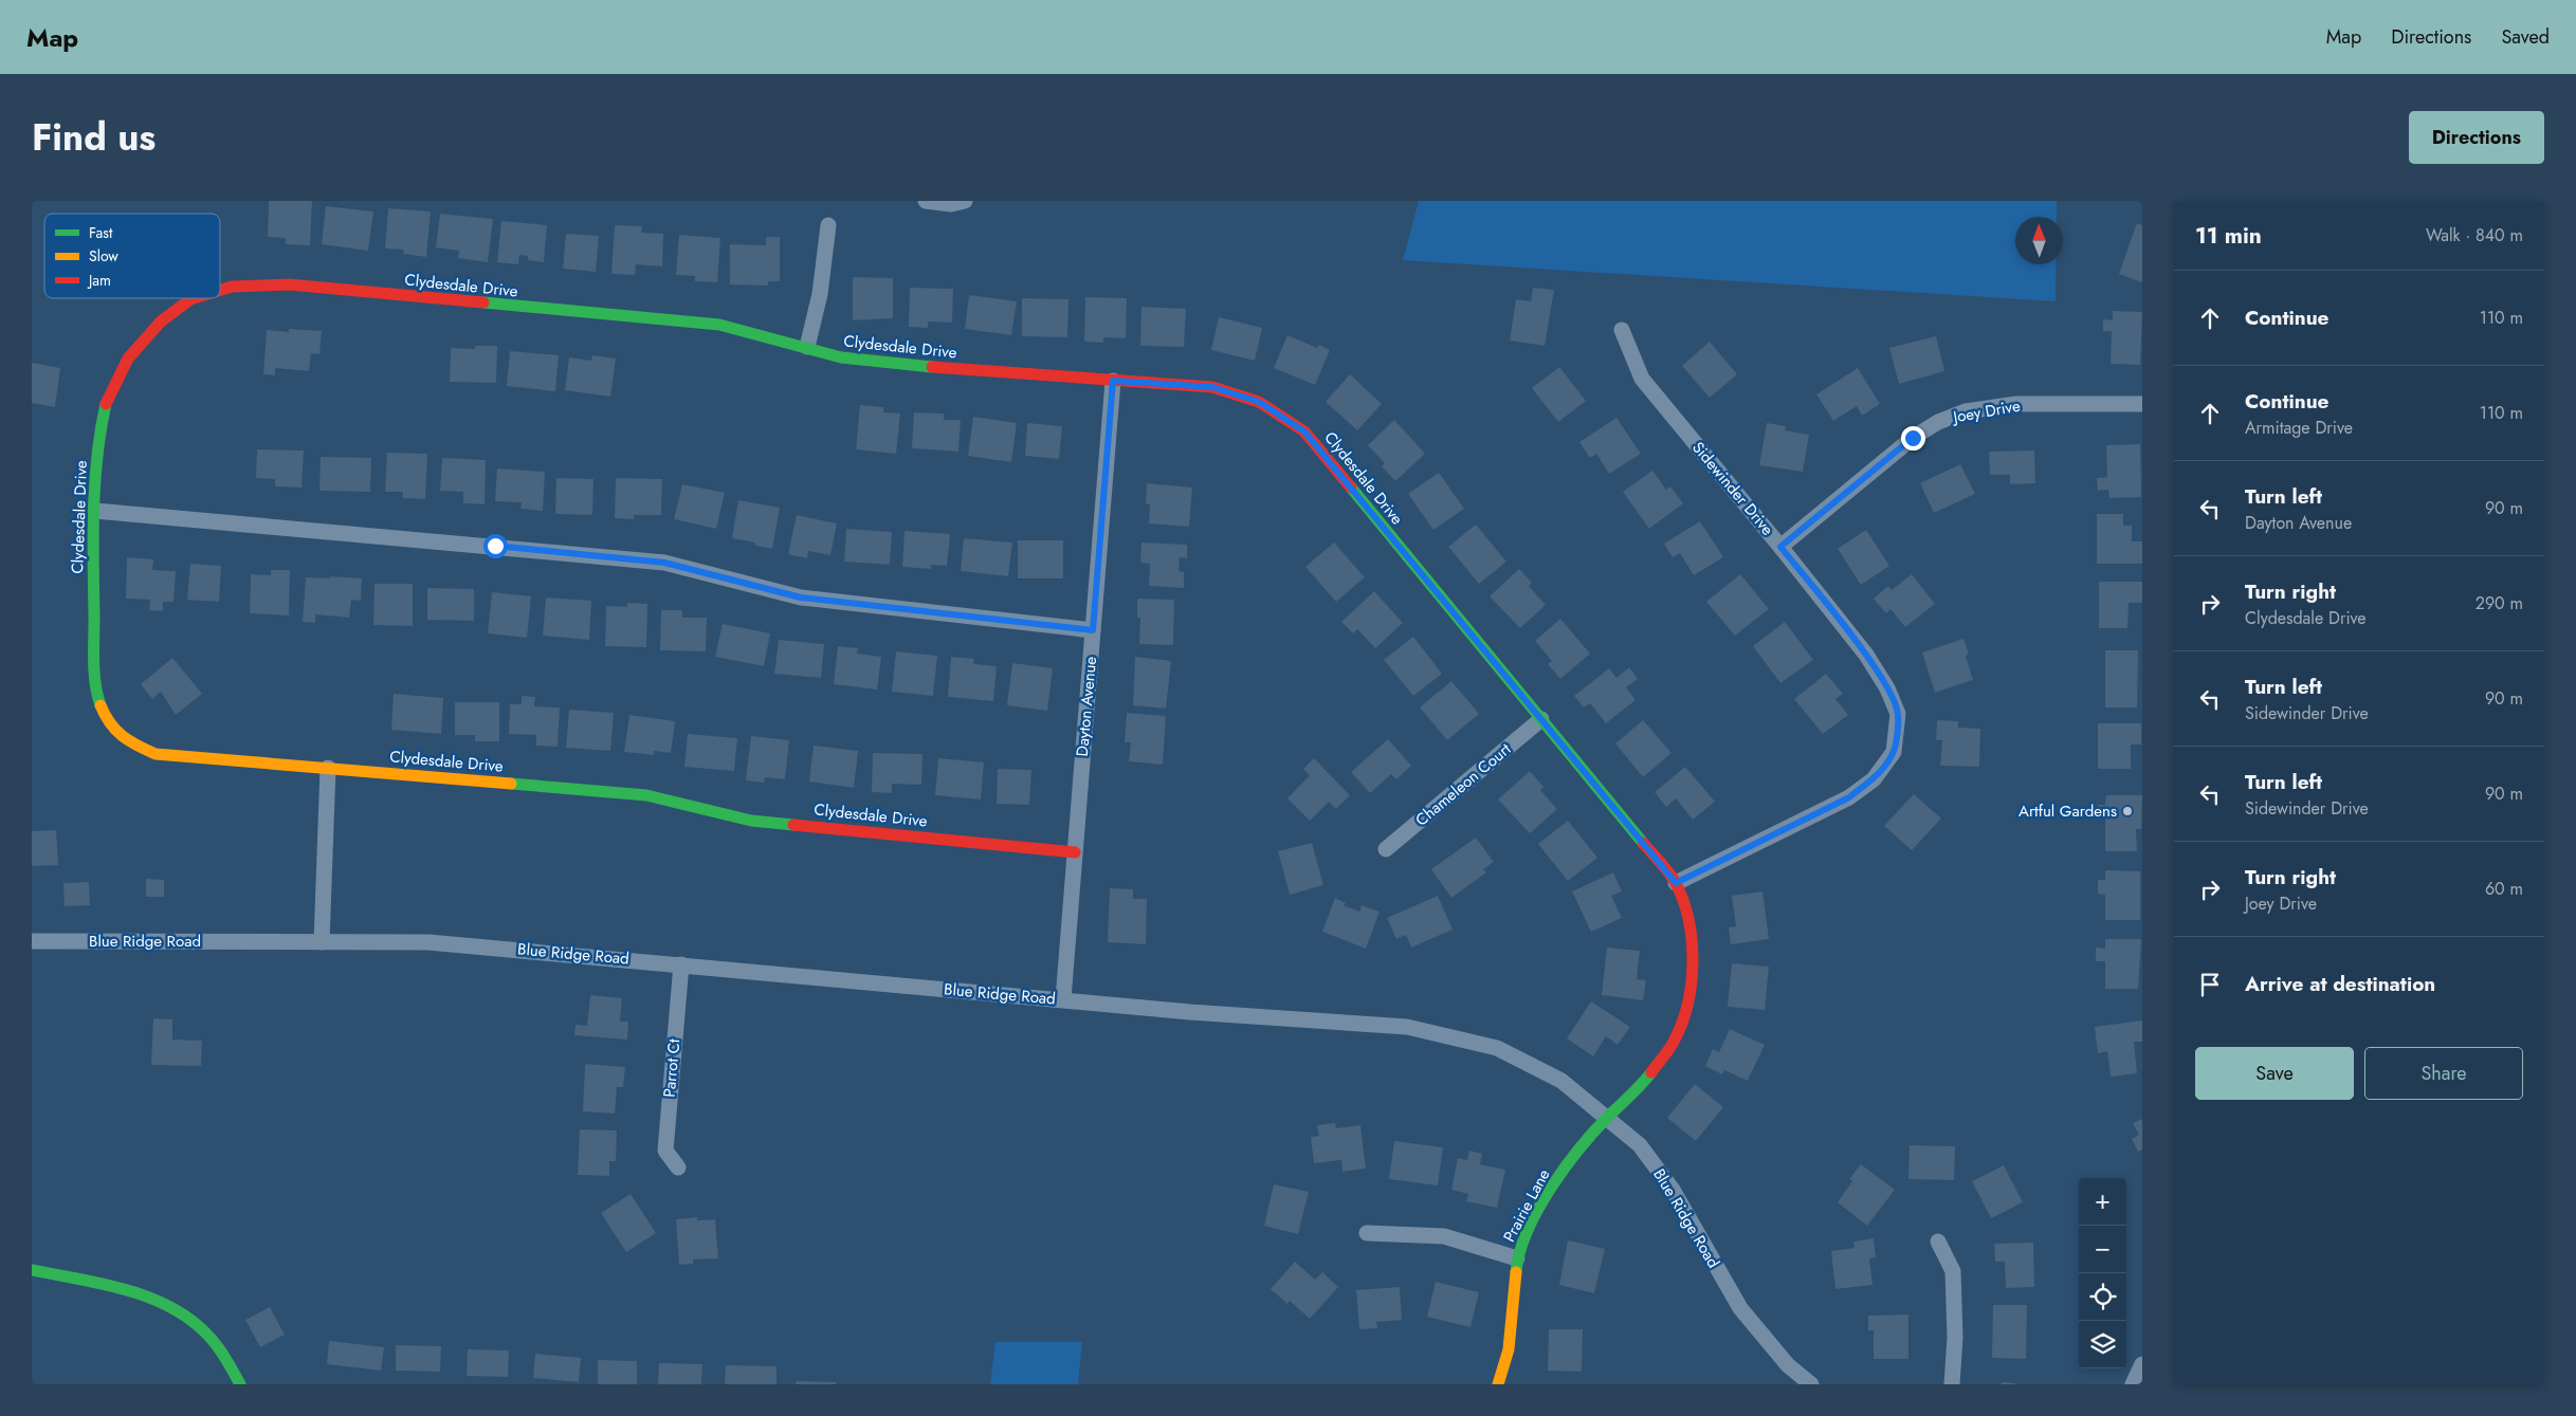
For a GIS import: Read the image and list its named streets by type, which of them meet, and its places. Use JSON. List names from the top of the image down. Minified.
{"streets":{"street":["Clydesdale Drive","Joey Drive","Sidewinder Drive","Dayton Avenue","Chameleon Court","Blue Ridge Road","Parrot Ct","Prairie Lane"]},"crossings":[["Clydesdale Drive","Sidewinder Drive"],["Clydesdale Drive","Dayton Avenue"],["Clydesdale Drive","Chameleon Court"],["Clydesdale Drive","Blue Ridge Road"],["Clydesdale Drive","Prairie Lane"],["Joey Drive","Sidewinder Drive"],["Dayton Avenue","Blue Ridge Road"],["Blue Ridge Road","Parrot Ct"],["Blue Ridge Road","Prairie Lane"]],"places":["Artful Gardens"],"legend":["Fast","Slow","Jam"],"north":"top","page":{"header":"Map","nav":["Map","Directions","Saved"],"title":"Find us","buttons":["Directions",["Save","Share"]],"heading":["11 min","Walk · 840 m"],"list":[["Continue","110 m"],["Continue","Armitage Drive","110 m"],["Turn left","Dayton Avenue","90 m"],["Turn right","Clydesdale Drive","290 m"],["Turn left","Sidewinder Drive","90 m"],["Turn left","Sidewinder Drive","90 m"],["Turn right","Joey Drive","60 m"],"Arrive at destination"],"map_buttons":["+","−"]}}
